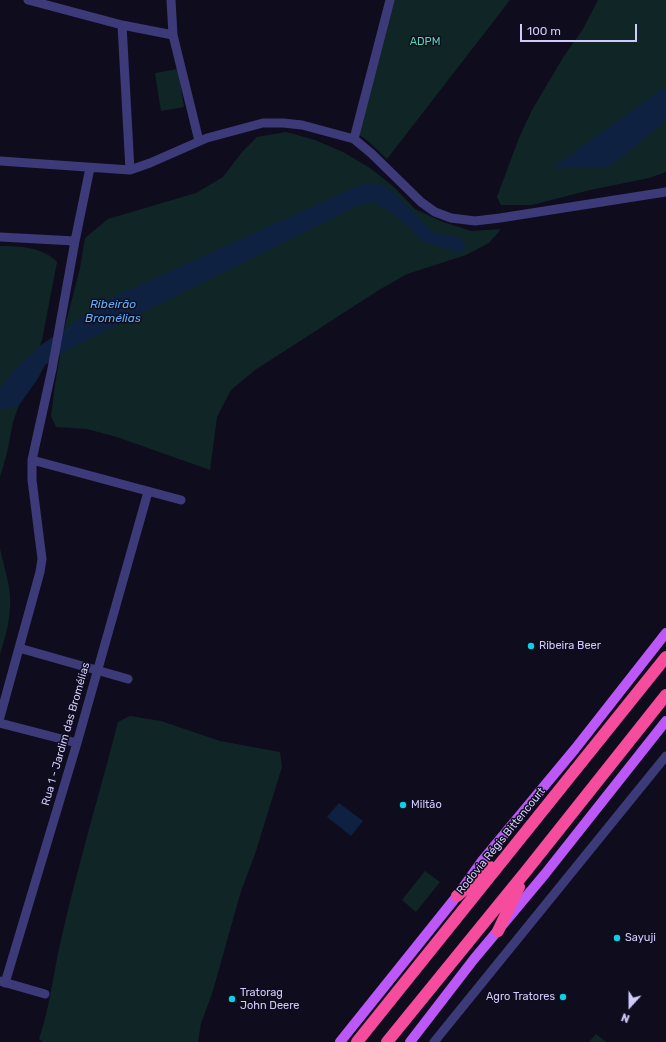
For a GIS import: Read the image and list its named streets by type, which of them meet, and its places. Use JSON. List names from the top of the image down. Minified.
{"streets":{"highway":["Rodovia Régis Bittencourt"],"street":["Rua 1 - Jardim das Bromélias"]},"water":["Ribeirão Bromélias"],"parks":["ADPM"],"places":["Ribeira Beer","Miltão","Sayuji","Agro Tratores","Tratorag John Deere"],"scale_bar":"100 m","north":"bottom"}
